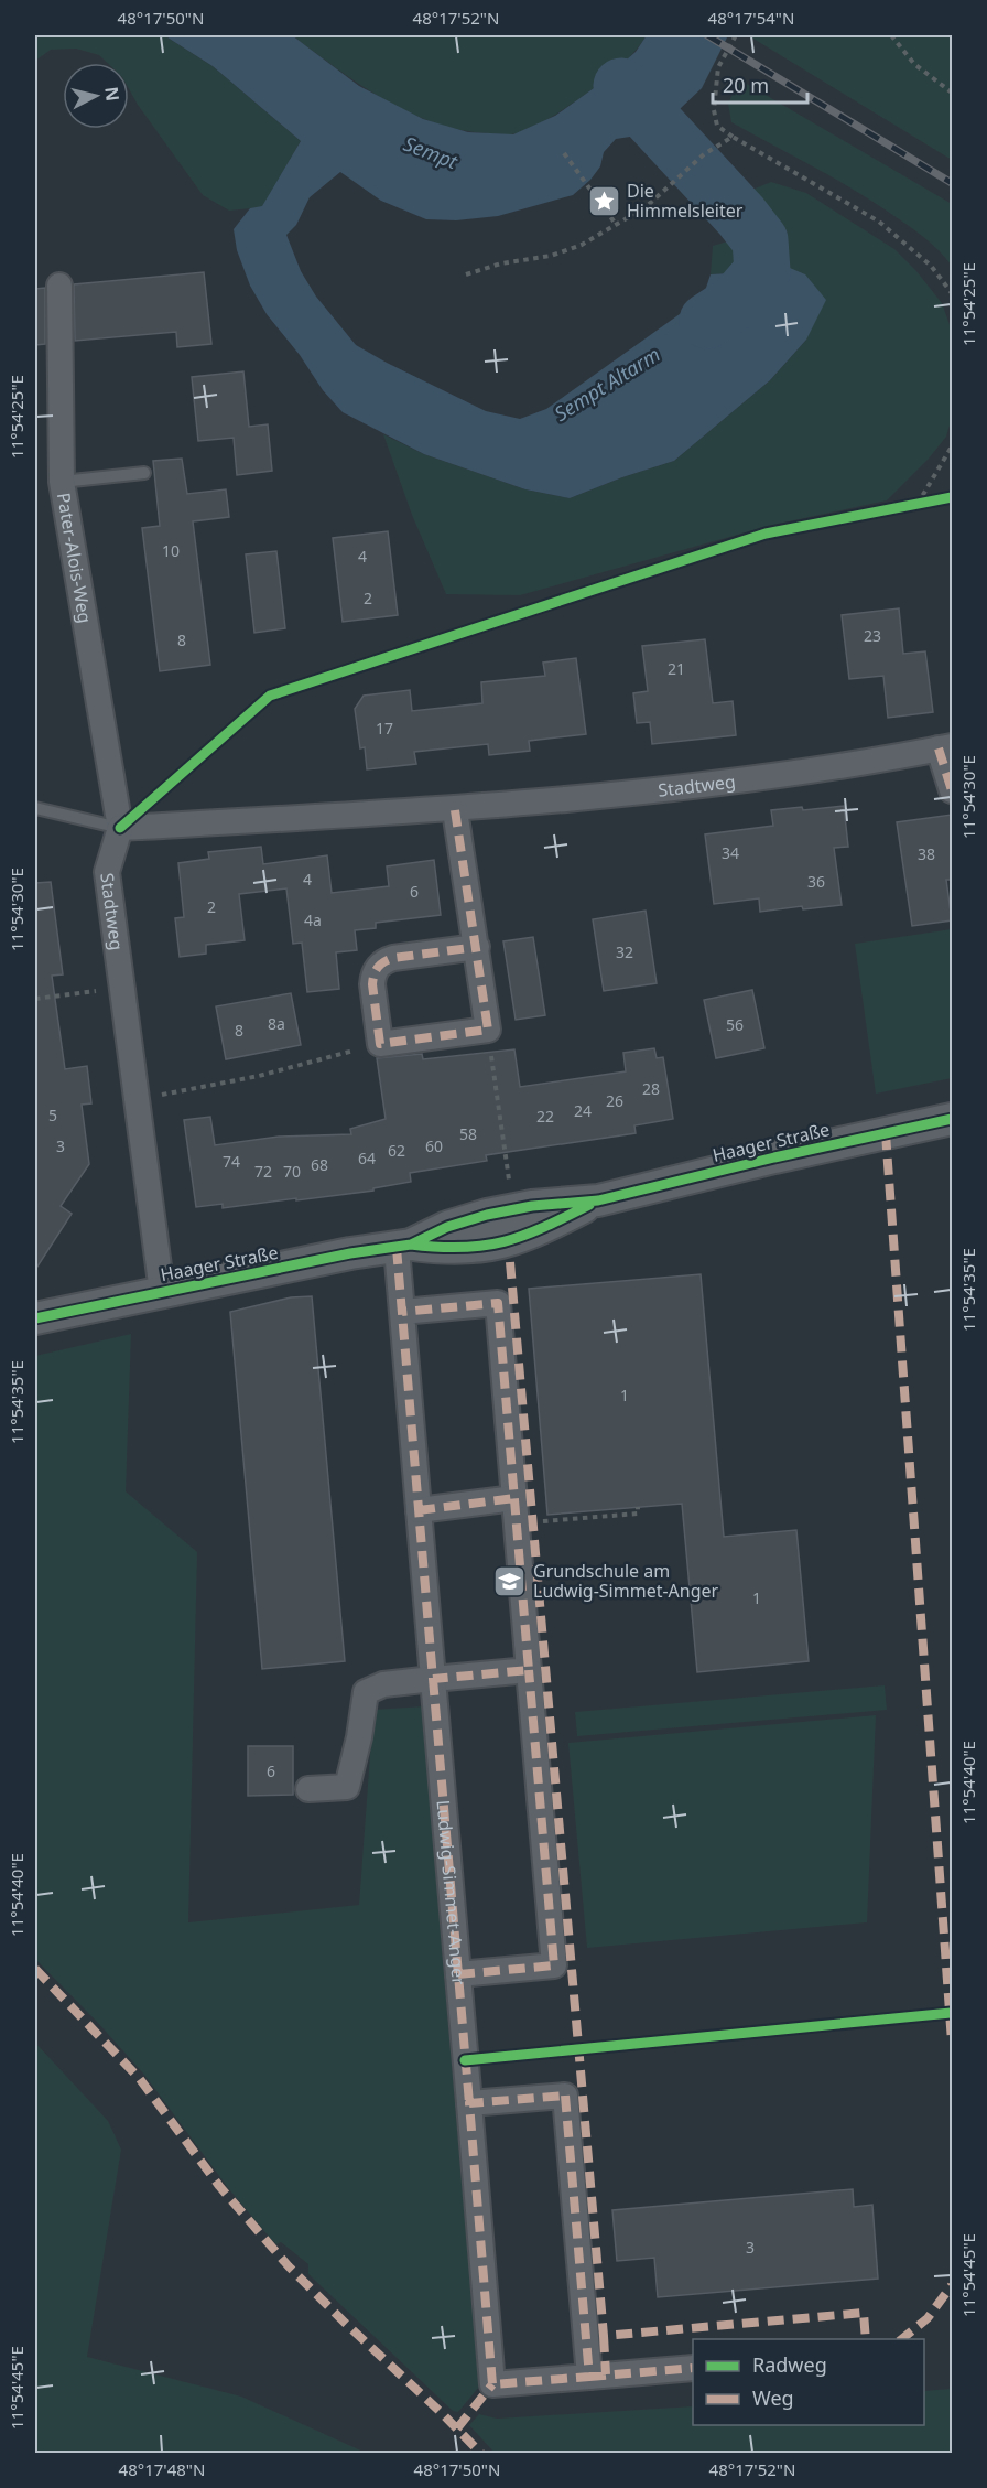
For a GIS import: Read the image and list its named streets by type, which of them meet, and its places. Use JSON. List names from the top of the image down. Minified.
{"streets":{"street":["Pater-Alois-Weg","Stadtweg","Haager Straße","Ludwig-Simmet-Anger"]},"crossings":[["Pater-Alois-Weg","Stadtweg"],["Stadtweg","Haager Straße"],["Haager Straße","Ludwig-Simmet-Anger"]],"water":["Sempt","Sempt Altarm"],"places":{"place":["Die Himmelsleiter"],"school or university":["Grundschule am Ludwig-Simmet-Anger"]},"house_numbers":["10","4","2","23","8","21","17","34","38","4","36","6","2","4a","32","8a","56","8","28","26","24","5","22","58","3","60","62","64","74","68","72","70","1","1","6","3"],"legend":["Radweg","Weg"],"scale_bar":"20 m","north":"right","coordinates":["48°17'50\"N","48°17'52\"N","48°17'54\"N","11°54'25\"E","11°54'30\"E","11°54'35\"E","11°54'40\"E","11°54'45\"E","48°17'48\"N"]}
